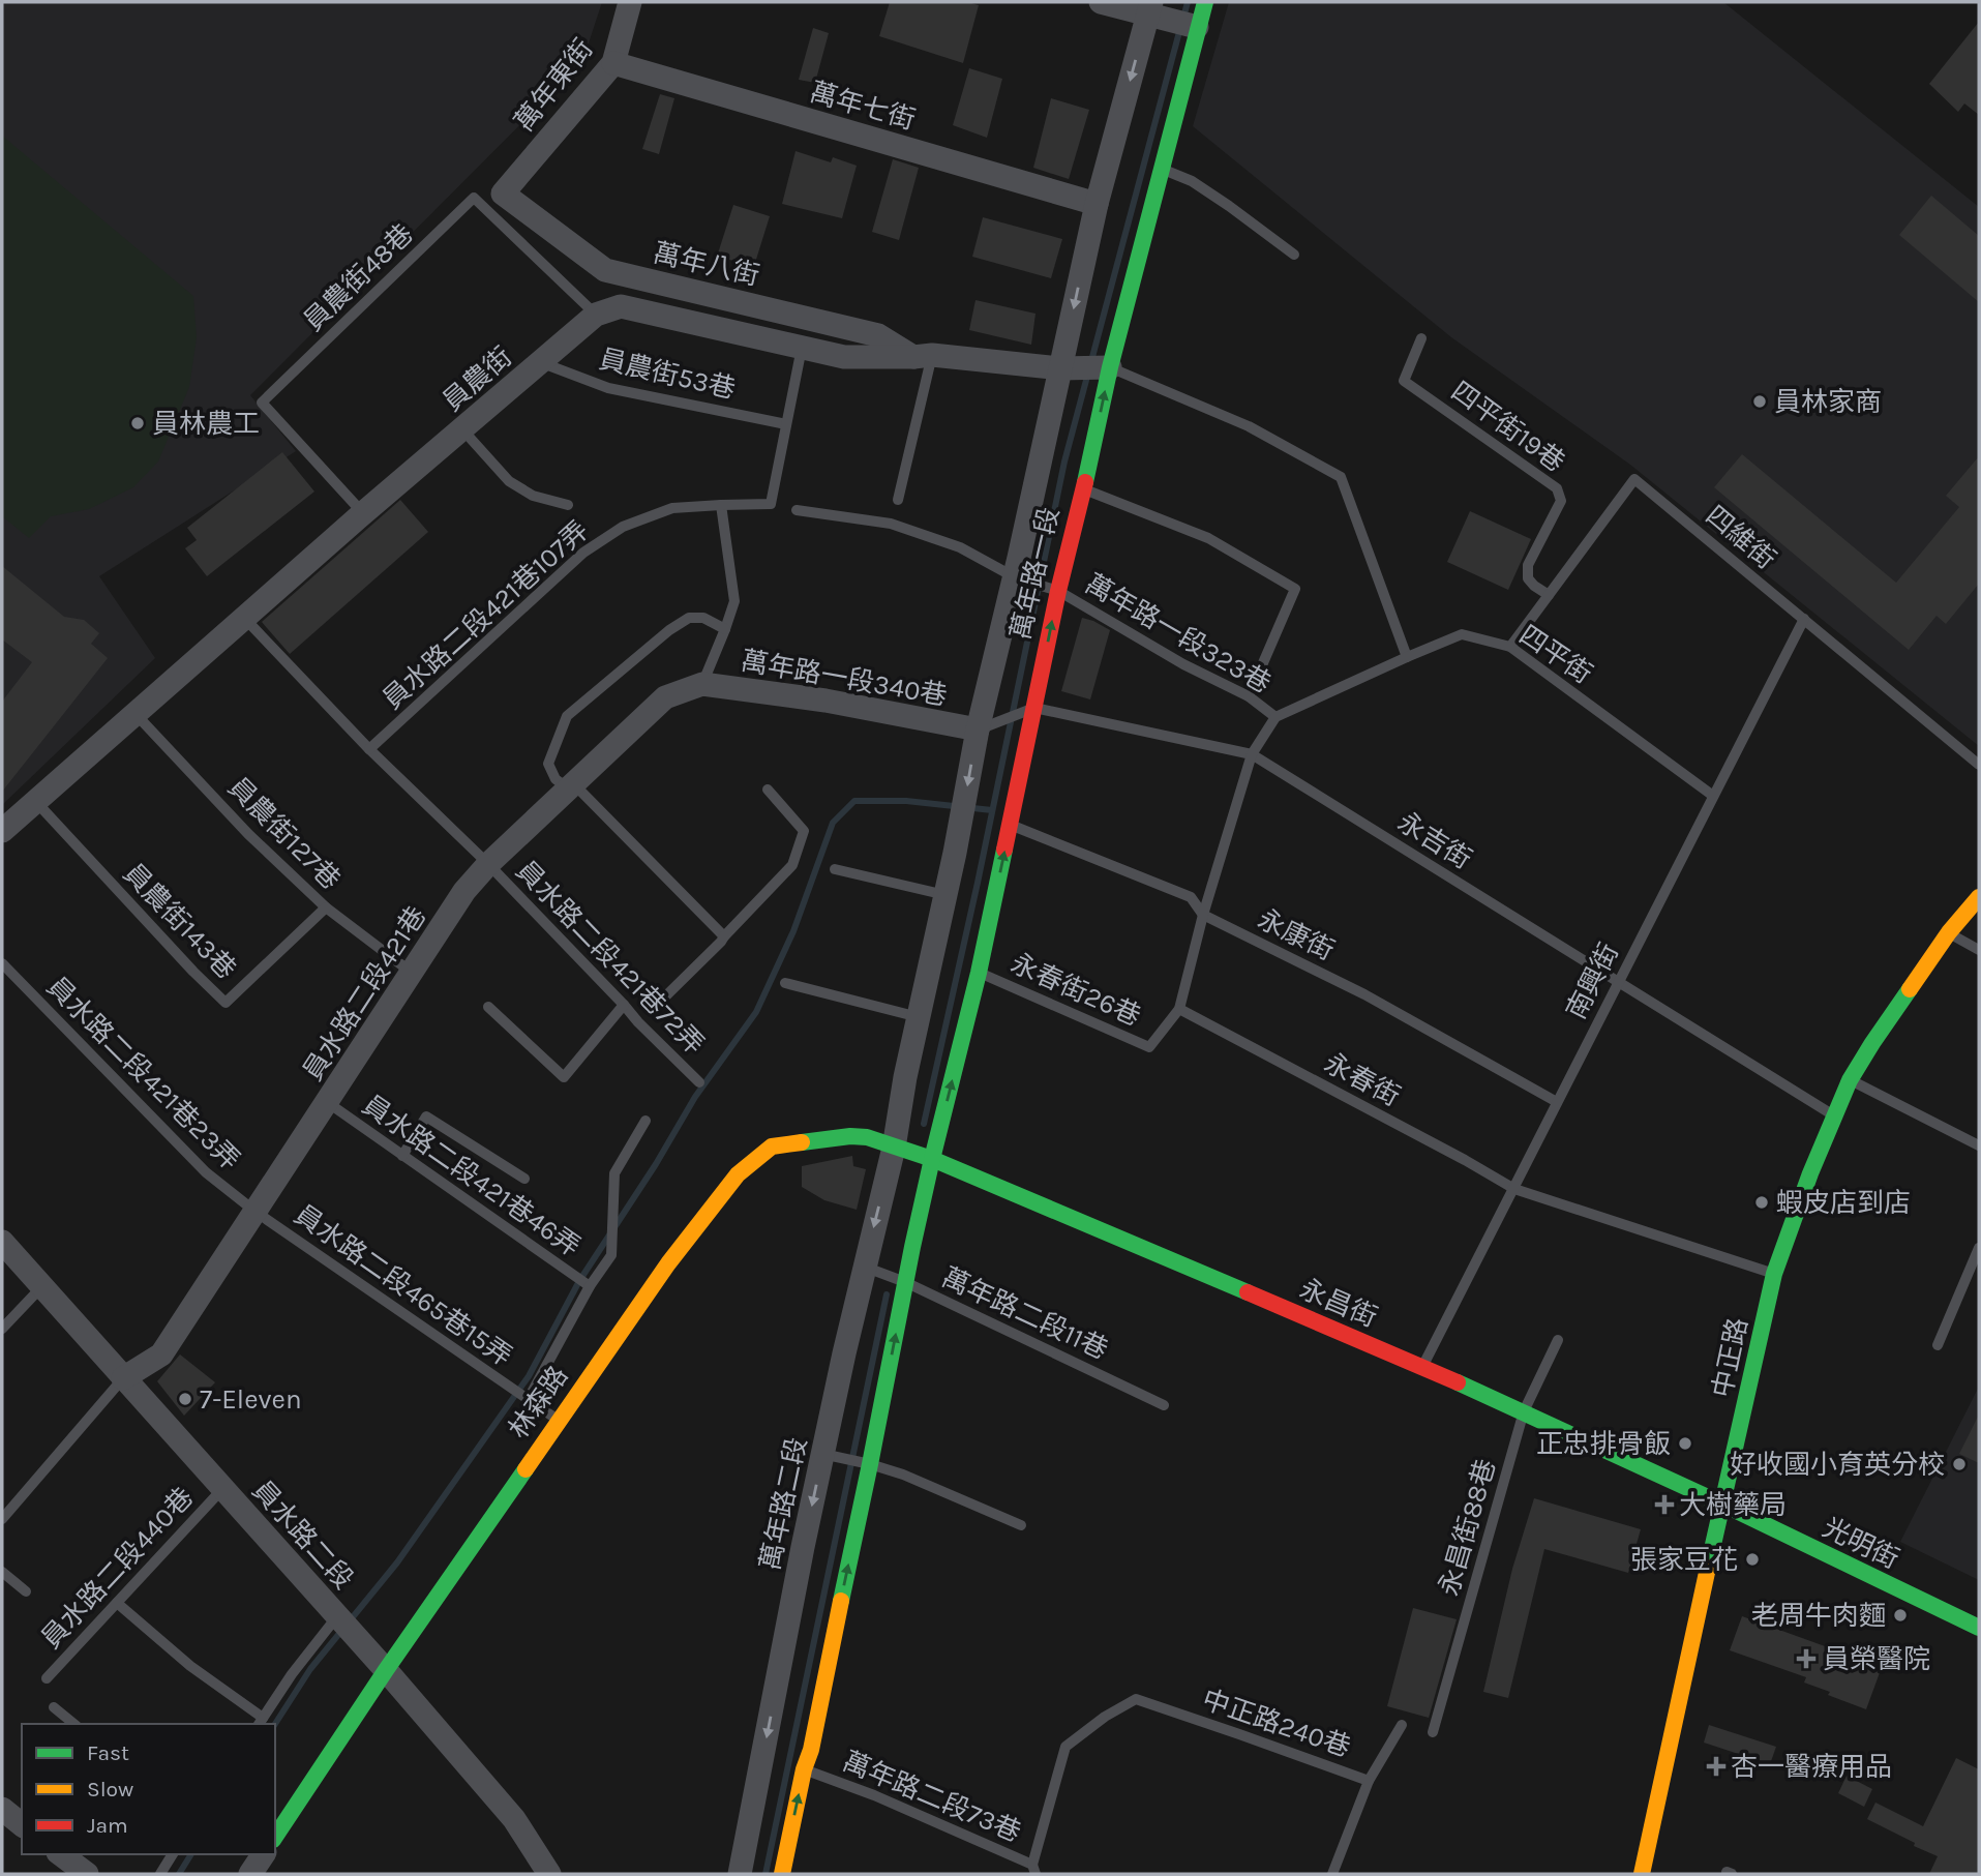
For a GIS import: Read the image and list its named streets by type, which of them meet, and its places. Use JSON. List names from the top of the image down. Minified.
{"streets":{"street":["萬年東街","萬年七街","萬年八街","員農街","萬年路一段","萬年路一段340巷","員水路二段421巷","永昌街","中正路","林森路","萬年路二段","員水路二段","光明街"],"lane":["員農街48巷","員農街53巷","四平街19巷","四維街","員水路二段421巷107弄","萬年路一段323巷","四平街","員農街127巷","永吉街","員農街143巷","永康街","員水路二段421巷72弄","南興街","永春街26巷","員水路二段421巷23弄","永春街","員水路二段421巷46弄","員水路二段465巷15弄","萬年路二段11巷","永昌街88巷","員水路二段440巷","中正路240巷","萬年路二段73巷"]},"crossings":[["萬年東街","萬年七街"],["萬年東街","萬年八街"],["萬年七街","萬年路一段"],["員農街48巷","員農街"],["員農街53巷","員農街"],["員農街53巷","員水路二段421巷107弄"],["員農街","員農街127巷"],["員農街","員農街143巷"],["員農街","員水路二段421巷72弄"],["四平街19巷","四維街"],["四維街","四平街"],["四維街","南興街"],["萬年路一段","萬年路一段323巷"],["萬年路一段","萬年路一段340巷"],["萬年路一段","永吉街"],["萬年路一段","永康街"],["萬年路一段","永春街26巷"],["萬年路一段","永昌街"],["萬年路一段","林森路"],["萬年路一段","萬年路二段"],["員水路二段421巷107弄","員水路二段421巷72弄"],["萬年路一段323巷","四平街"],["四平街","南興街"],["萬年路一段340巷","員水路二段421巷"],["員農街127巷","員農街143巷"],["員農街127巷","員水路二段421巷"],["永吉街","南興街"],["永吉街","中正路"],["永康街","南興街"],["員水路二段421巷72弄","員水路二段421巷"],["南興街","永春街"],["南興街","永昌街"],["永春街26巷","永春街"],["員水路二段421巷","員水路二段421巷23弄"],["員水路二段421巷","員水路二段421巷46弄"],["員水路二段421巷","員水路二段465巷15弄"],["員水路二段421巷","員水路二段"],["員水路二段421巷23弄","員水路二段465巷15弄"],["永春街","中正路"],["員水路二段465巷15弄","林森路"],["永昌街","中正路"],["永昌街","林森路"],["永昌街","永昌街88巷"],["永昌街","光明街"],["萬年路二段11巷","萬年路二段"],["中正路","光明街"],["林森路","萬年路二段"],["林森路","員水路二段"],["員水路二段","員水路二段440巷"],["中正路240巷","萬年路二段73巷"]],"places":{"other":["員林家商","員林農工","蝦皮店到店","7-Eleven","正忠排骨飯","好收國小育英分校","張家豆花","老周牛肉麵"],"health":["大樹藥局","員榮醫院","杏一醫療用品"]},"legend":["Fast","Slow","Jam"]}
